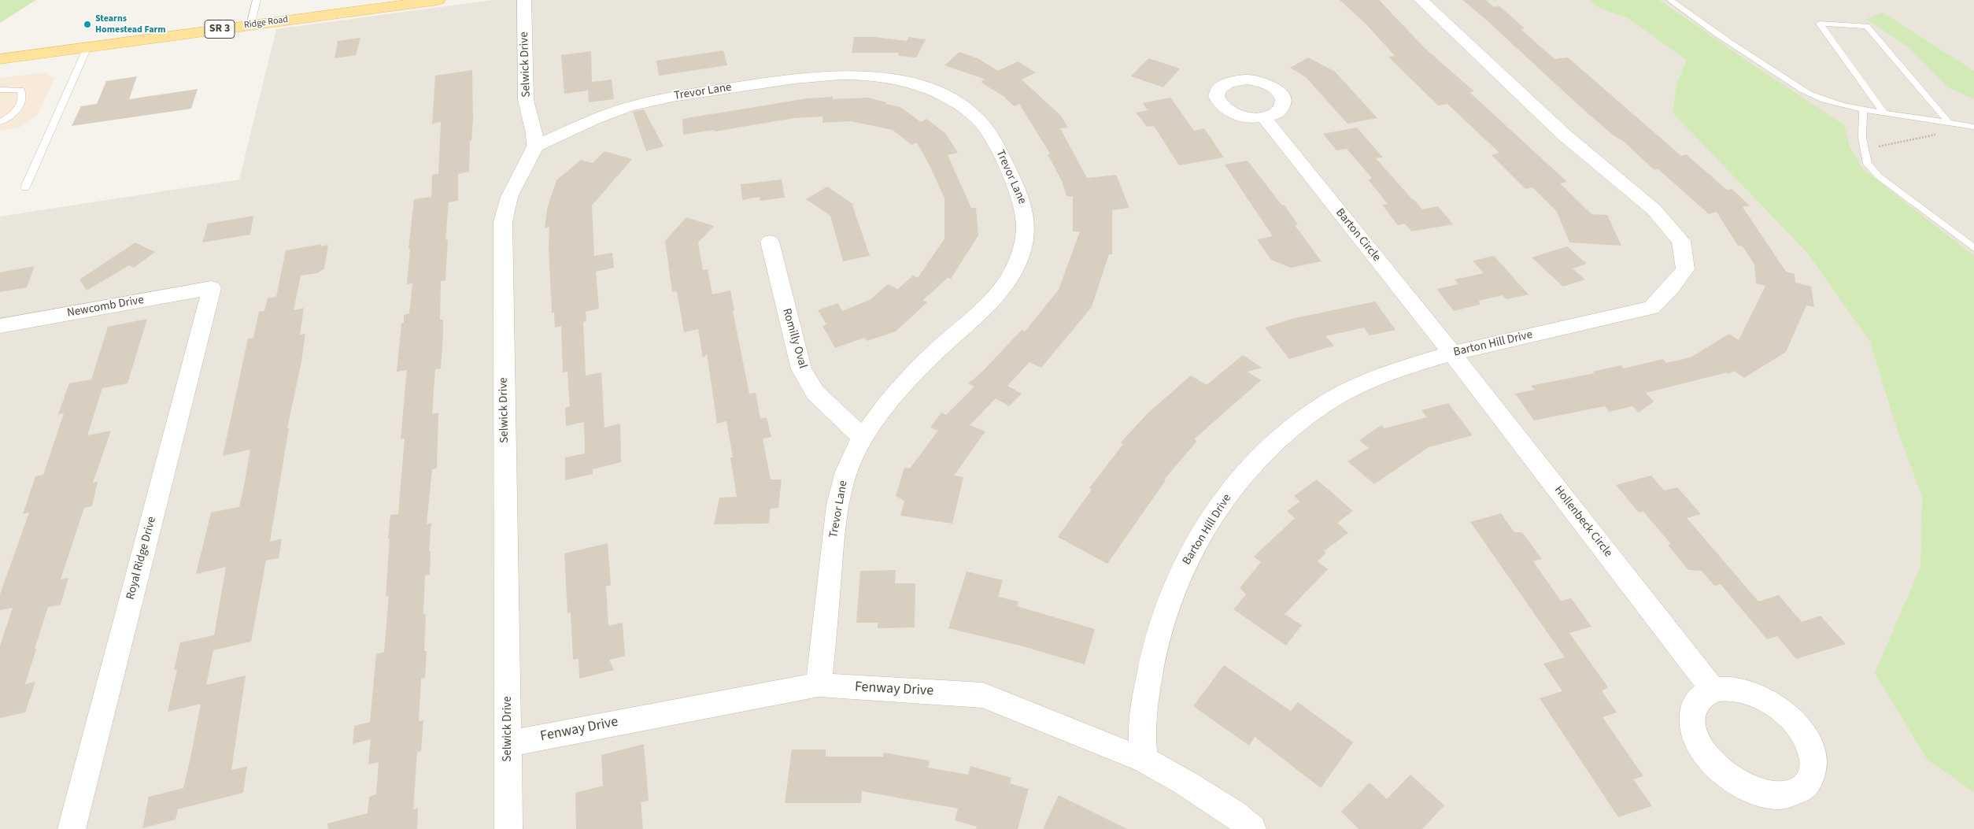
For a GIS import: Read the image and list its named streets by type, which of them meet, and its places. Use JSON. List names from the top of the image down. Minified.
{"streets":{"main road":["Ridge Road","SR 3"],"street":["Selwick Drive","Trevor Lane","Barton Circle","Newcomb Drive","Romilly Oval","Barton Hill Drive","Hollenbeck Circle","Royal Ridge Drive","Fenway Drive"]},"crossings":[["Selwick Drive","Trevor Lane"],["Selwick Drive","Fenway Drive"],["Trevor Lane","Romilly Oval"],["Trevor Lane","Fenway Drive"],["Barton Circle","Barton Hill Drive"],["Barton Circle","Hollenbeck Circle"],["Newcomb Drive","Royal Ridge Drive"],["Barton Hill Drive","Hollenbeck Circle"],["Barton Hill Drive","Fenway Drive"]],"places":["Stearns Homestead Farm"]}
